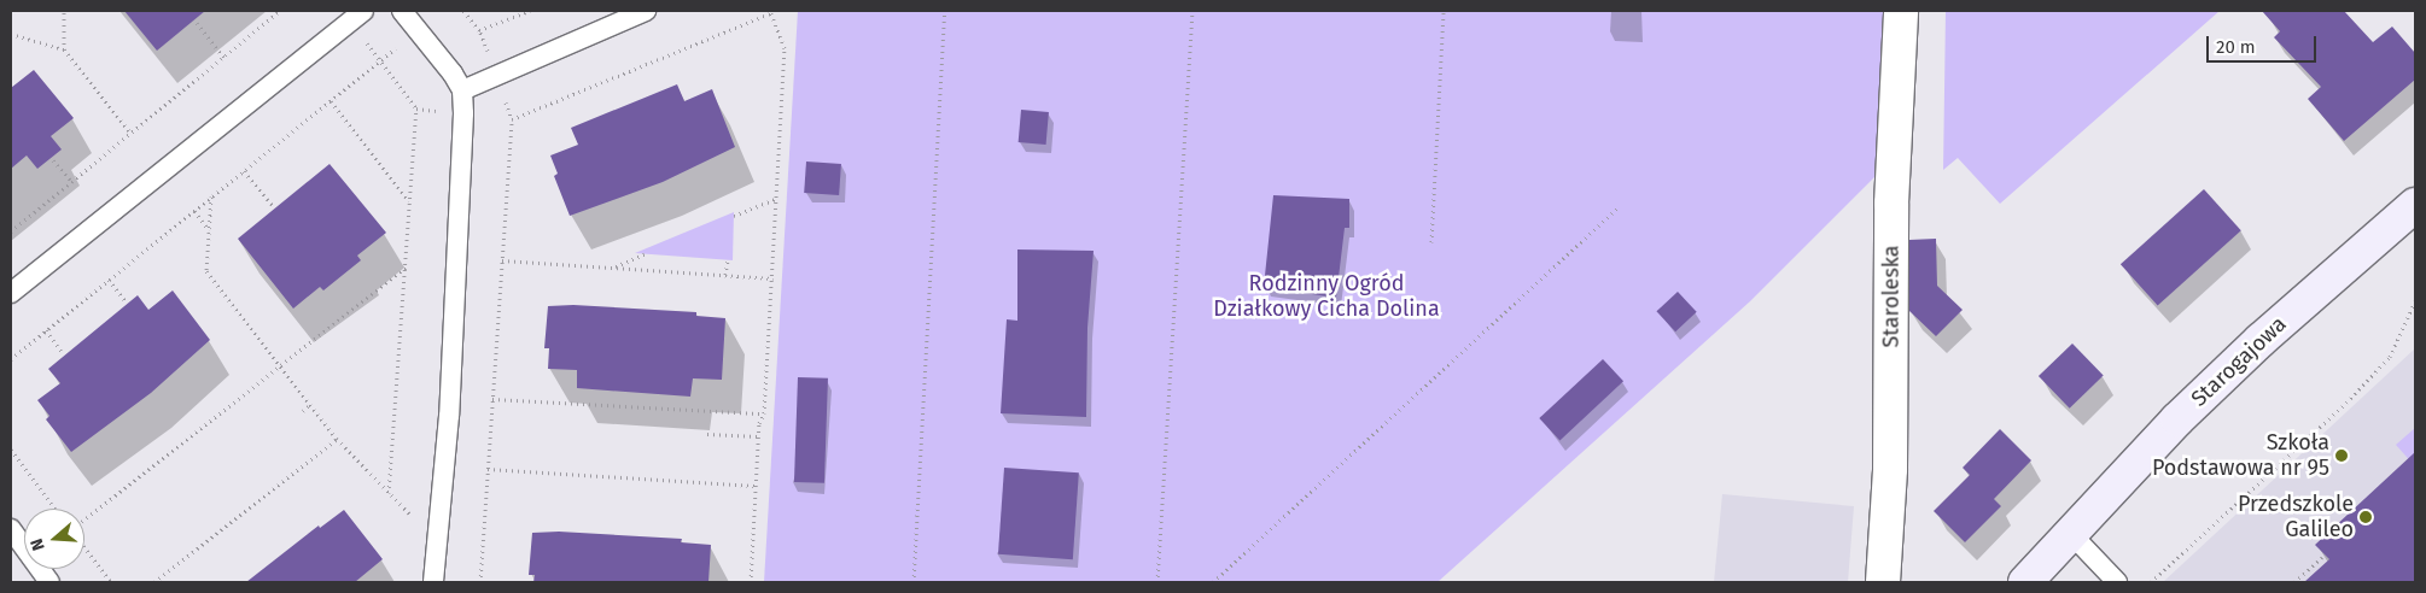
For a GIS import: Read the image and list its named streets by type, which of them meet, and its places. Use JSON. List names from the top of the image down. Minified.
{"streets":{"street":["Staroleska","Starogajowa"]},"parks":["Rodzinny Ogród Działkowy Cicha Dolina"],"places":["Szkoła Podstawowa nr 95","Przedszkole Galileo"],"scale_bar":"20 m","north":"left"}
